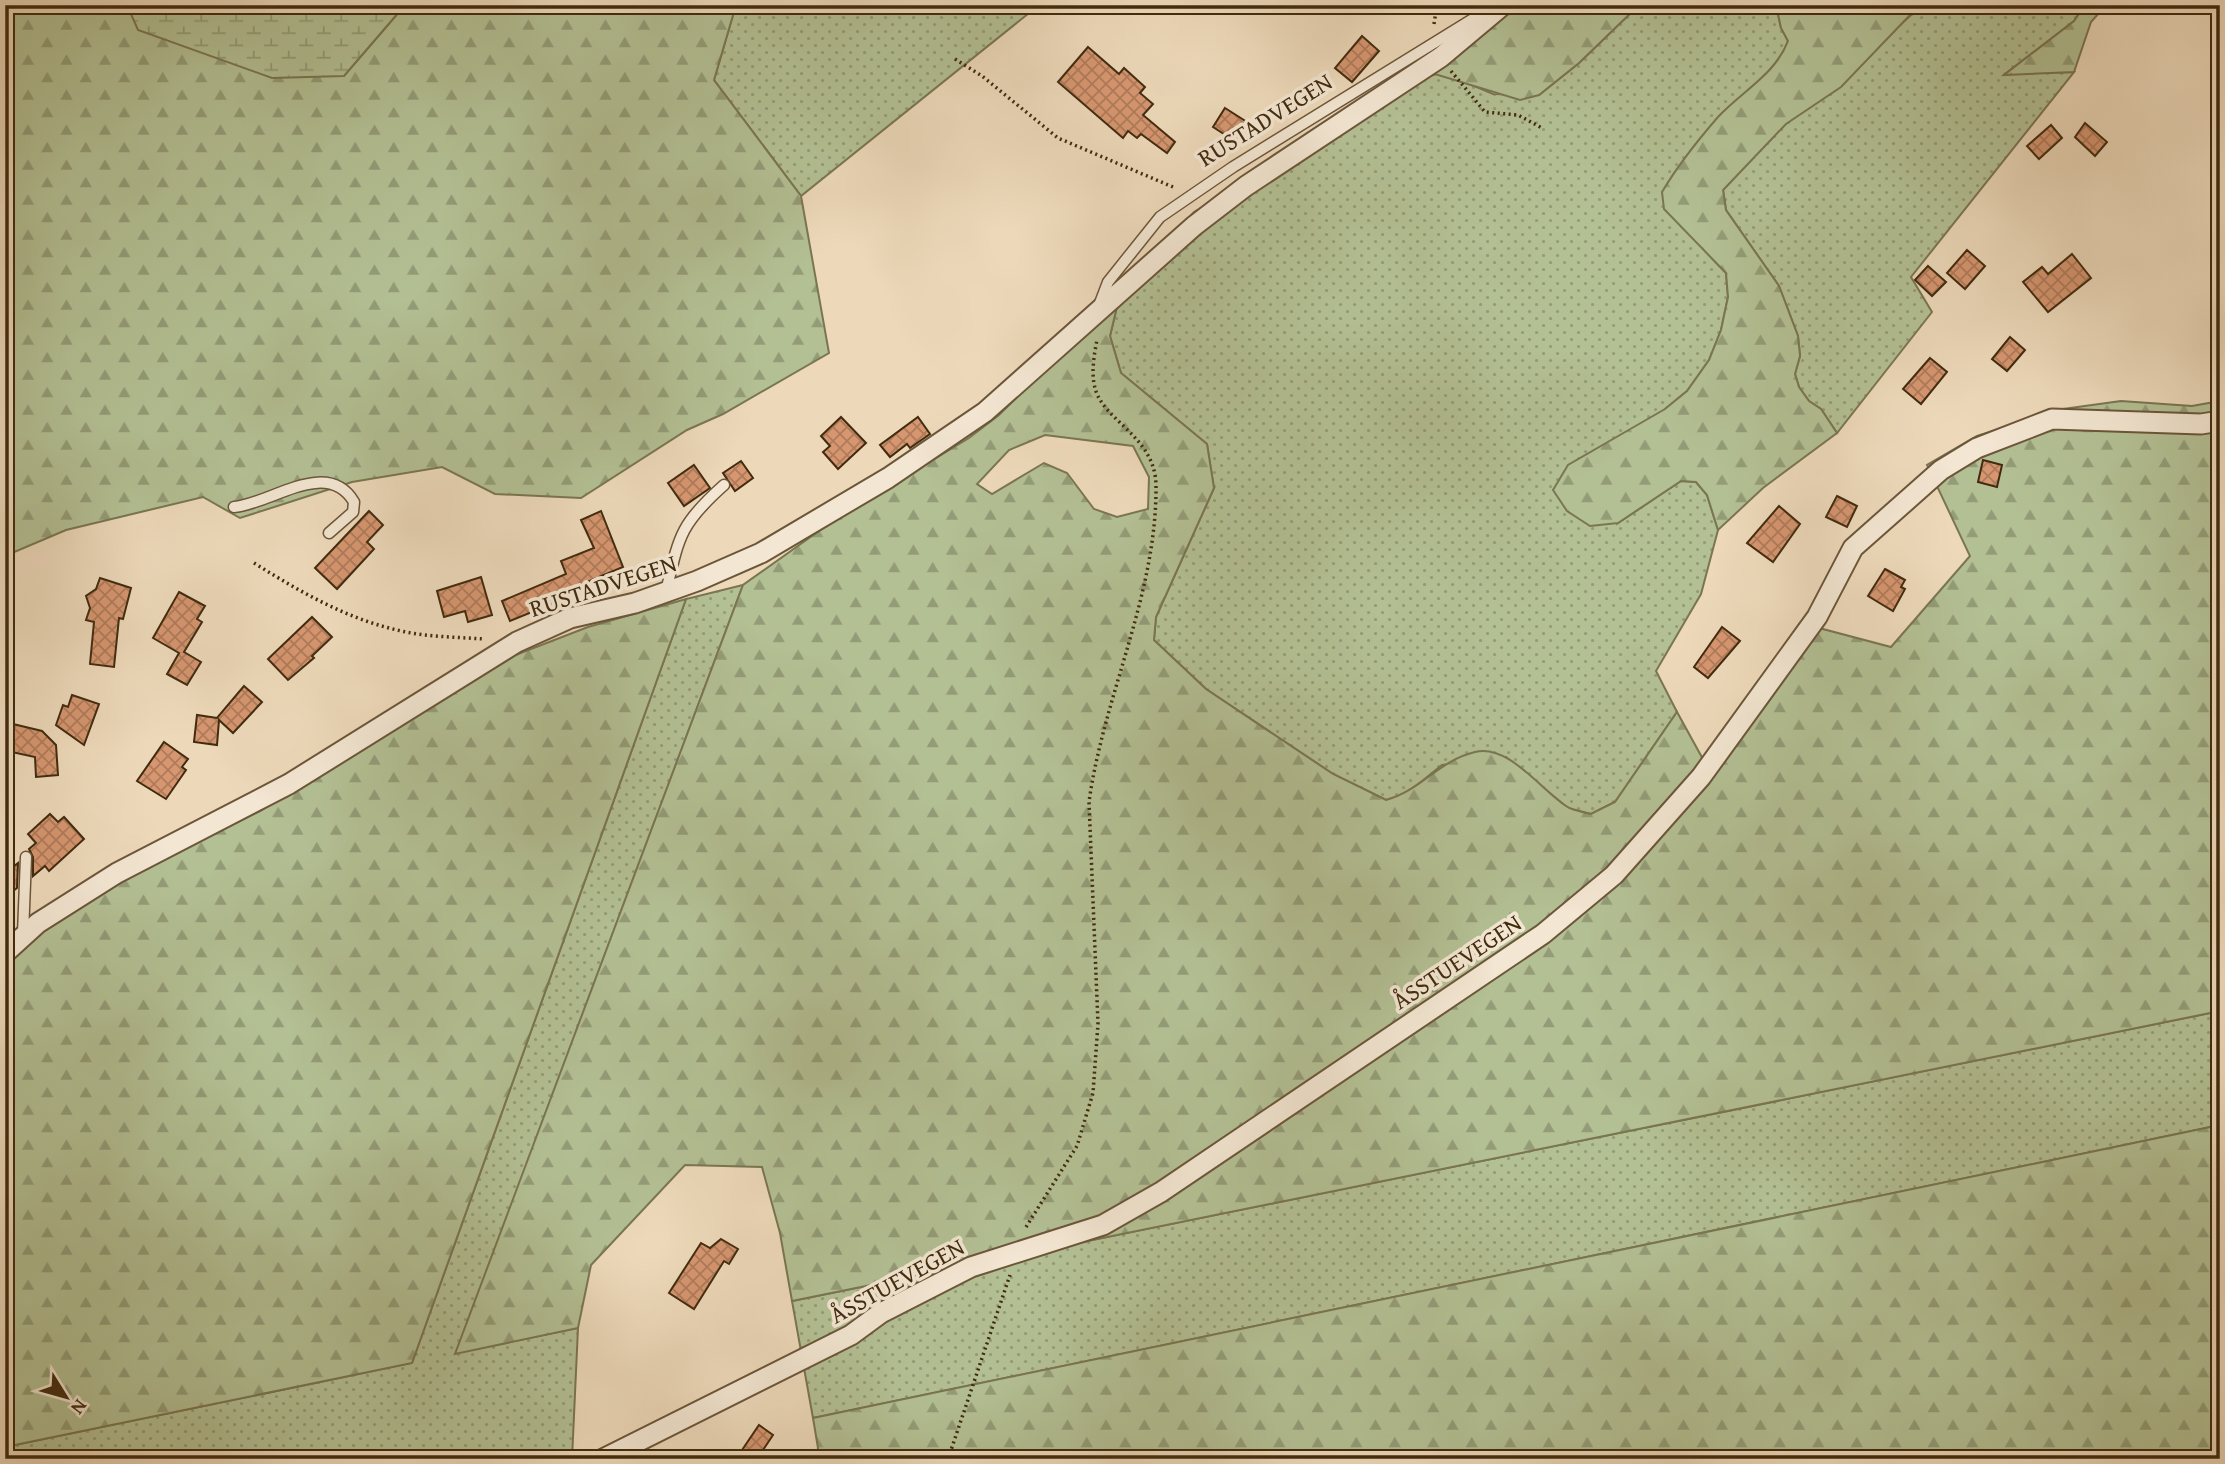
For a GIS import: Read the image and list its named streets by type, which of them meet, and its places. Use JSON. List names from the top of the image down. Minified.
{"streets":{"street":["RUSTADVEGEN","ÅSSTUEVEGEN"]},"north":"bottom right"}
